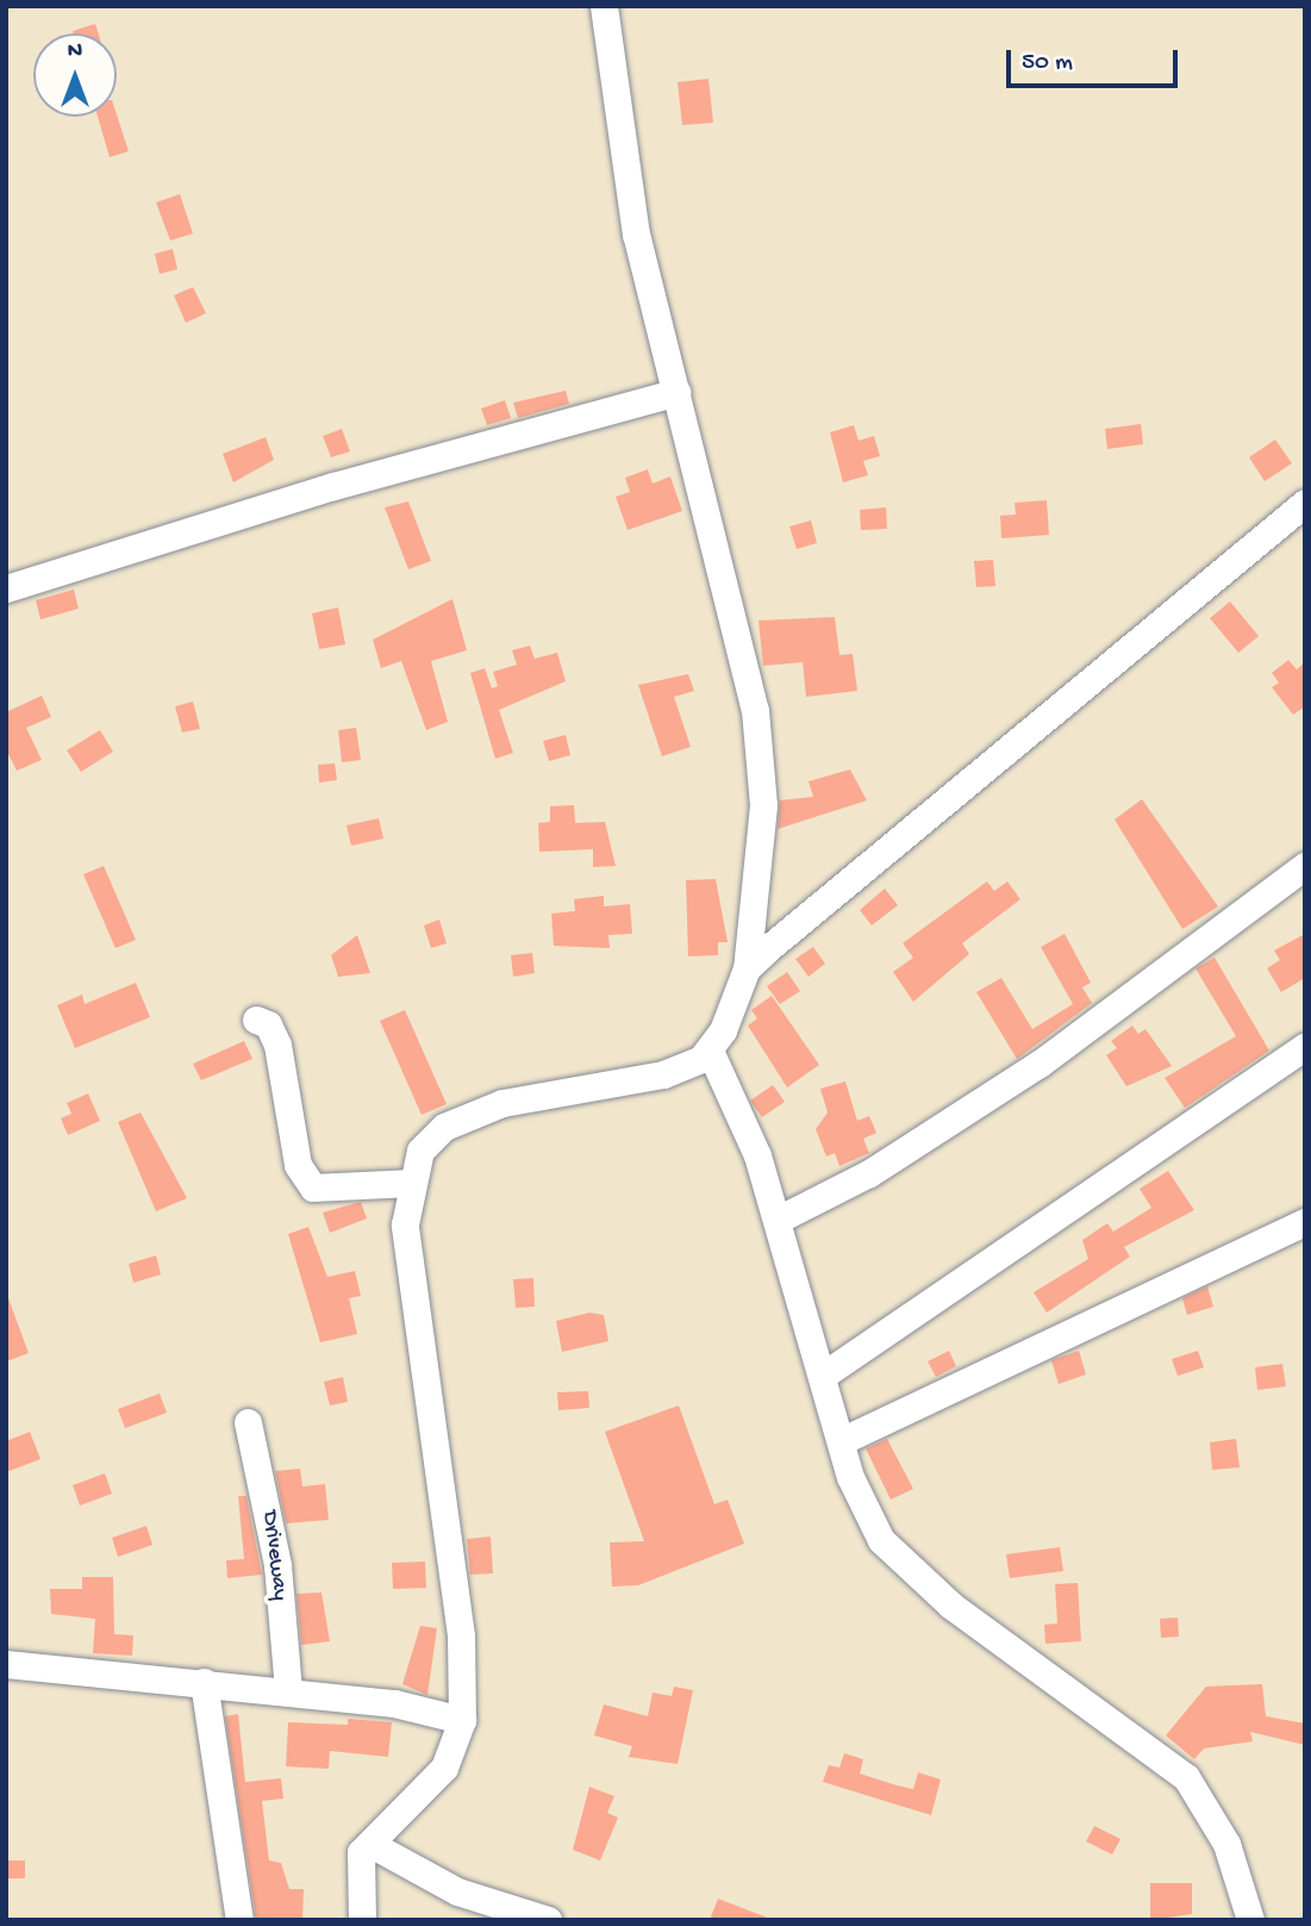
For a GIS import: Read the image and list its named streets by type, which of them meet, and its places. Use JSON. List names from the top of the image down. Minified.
{"streets":{"street":["Driveway"]},"scale_bar":"50 m","north":"top"}
